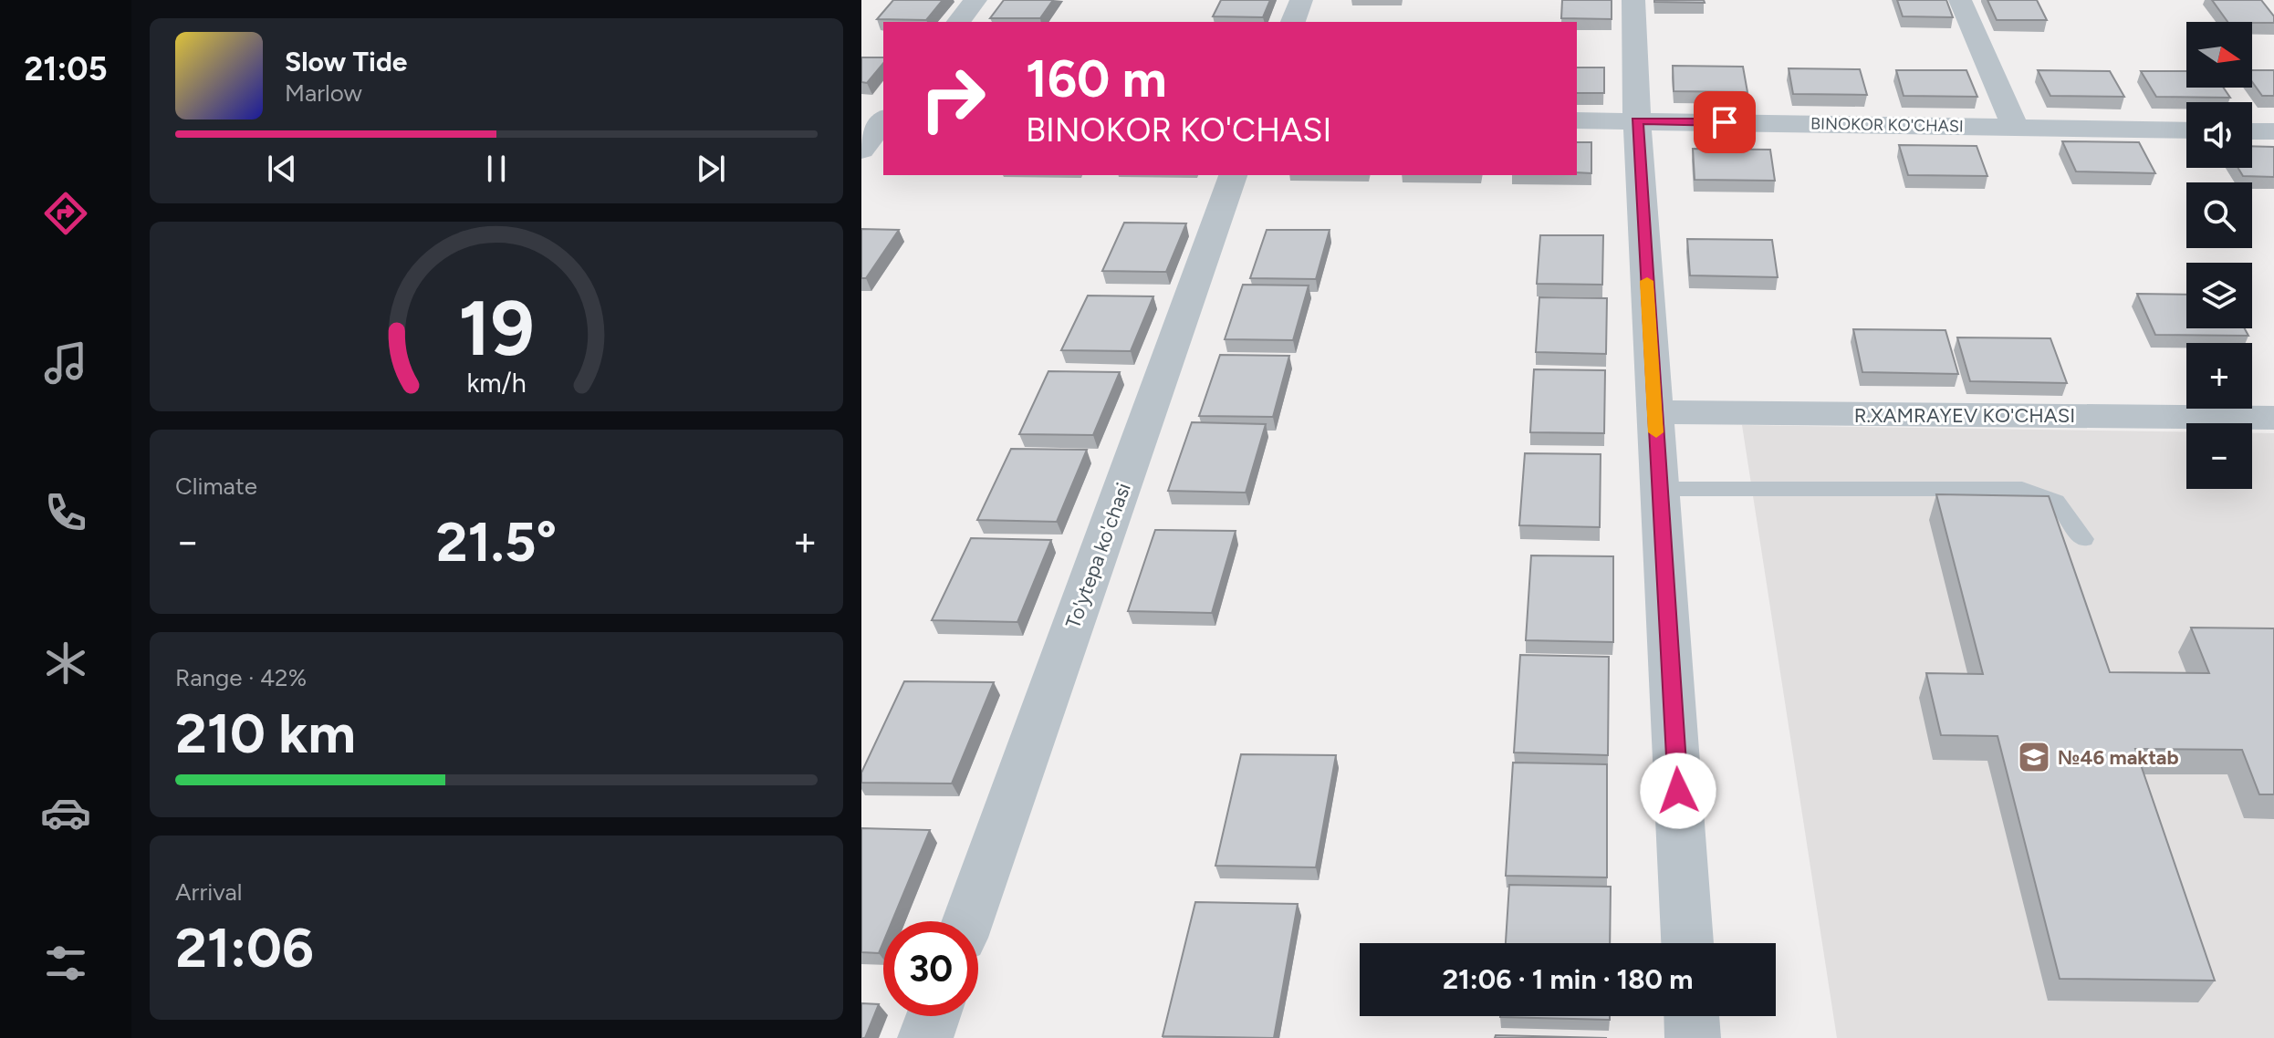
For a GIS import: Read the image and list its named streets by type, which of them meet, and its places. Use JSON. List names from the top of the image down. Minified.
{"streets":{"street":["BINOKOR KO'CHASI","R.XAMRAYEV KO'CHASI","To'ytepa ko'chasi"]},"places":{"school or university":["№46 maktab"]},"north":"right","page":{"tabs":"21:05","map_buttons":["+","−"],"turn":["160 m","BINOKOR KO'CHASI"],"song":["Slow Tide","Marlow"],"tile":["Climate",["Range · 42%","210 km"],["Arrival","21:06"]],"heat":["−","21.5°","+"],"limit":"30","trip":"21:06 · 1 min · 180 m","gauge":["19","km/h"]}}
